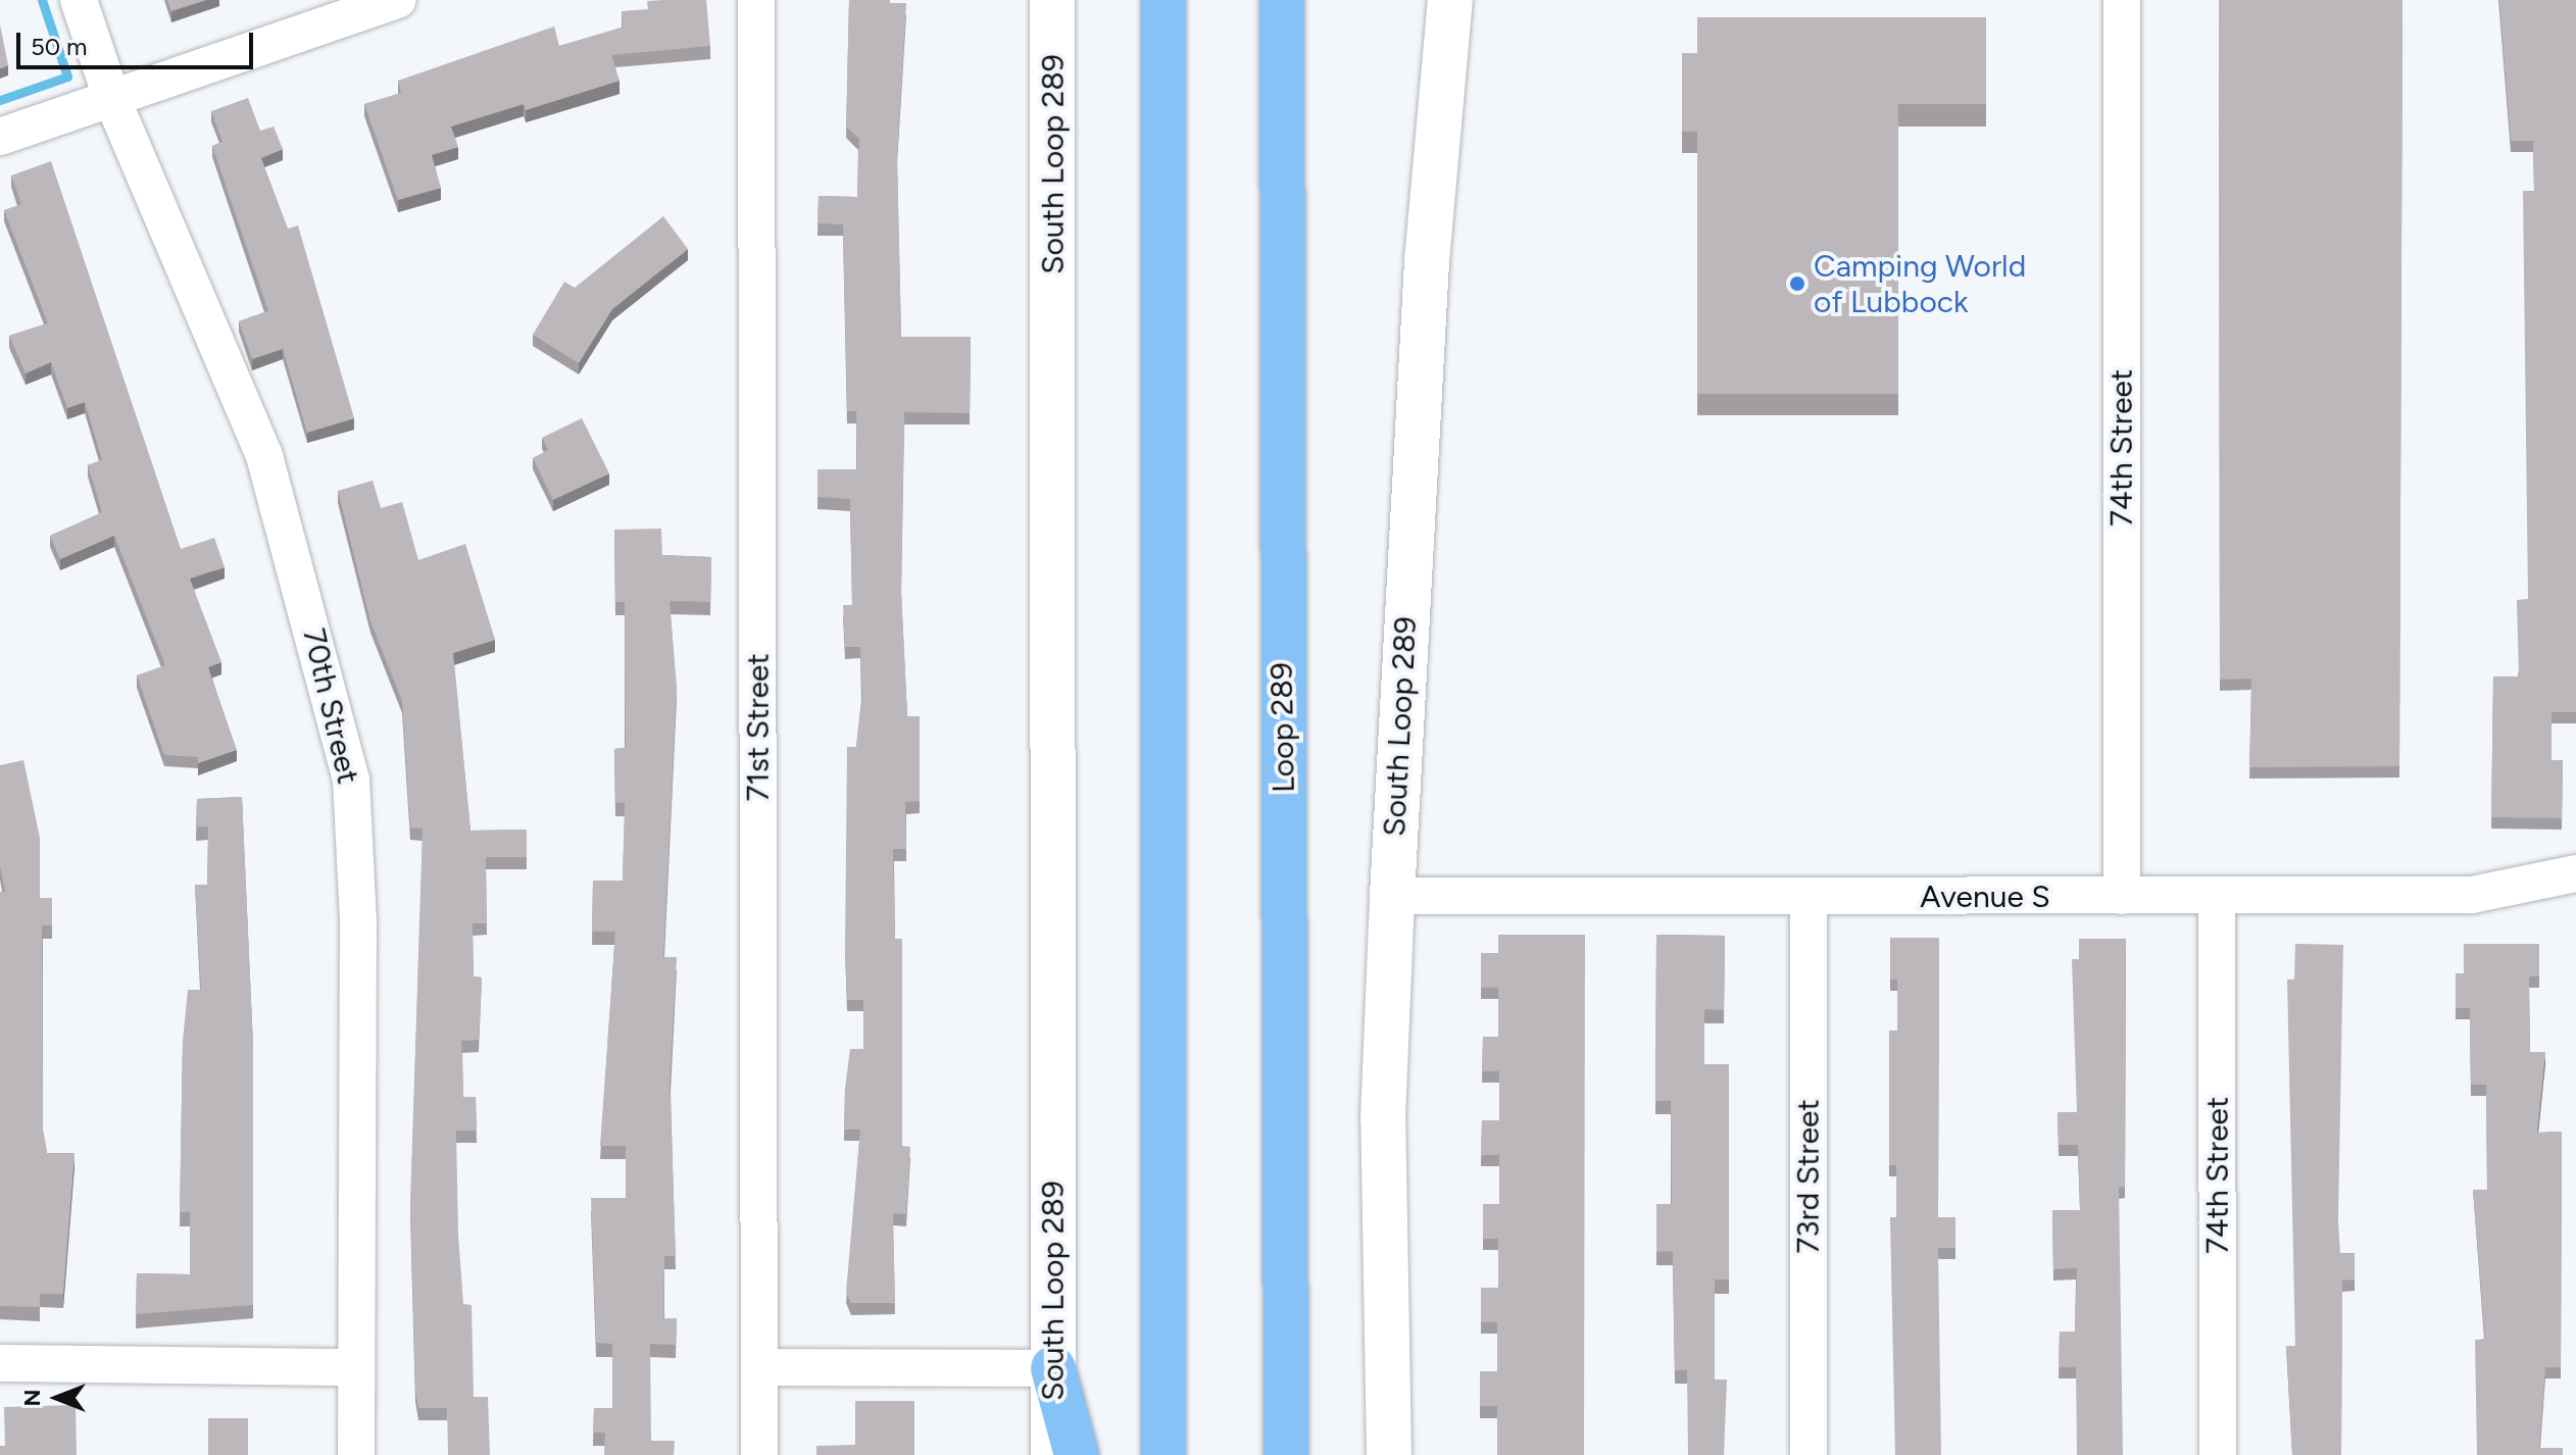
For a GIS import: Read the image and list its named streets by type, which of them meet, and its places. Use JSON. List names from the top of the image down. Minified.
{"streets":{"highway":["Loop 289"],"main road":["South Loop 289"],"street":["74th Street","70th Street","71st Street","Avenue S","73rd Street"]},"crossings":[["South Loop 289","Avenue S"],["74th Street","Avenue S"],["Avenue S","73rd Street"]],"places":["Camping World of Lubbock"],"scale_bar":"50 m","north":"left"}
